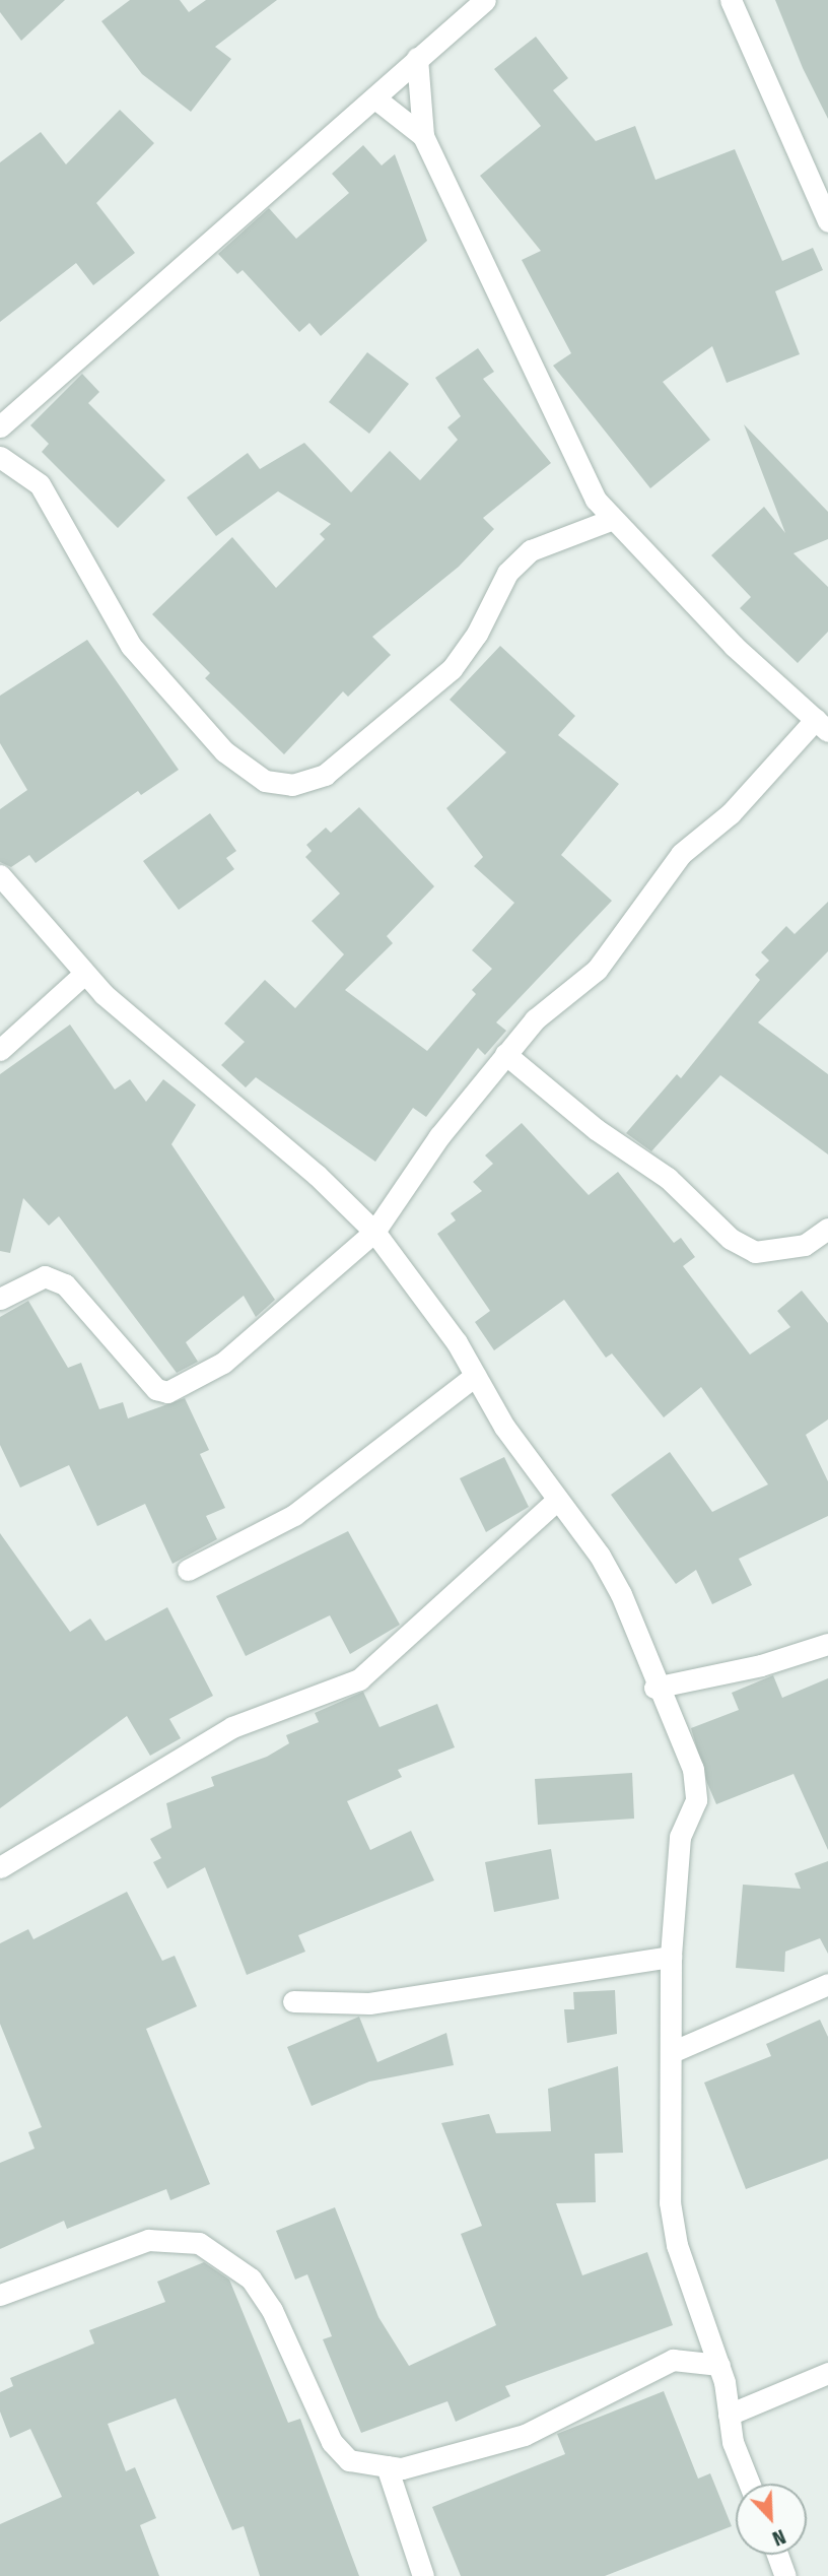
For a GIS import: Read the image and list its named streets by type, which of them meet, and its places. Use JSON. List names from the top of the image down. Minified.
{"north":"bottom right"}
